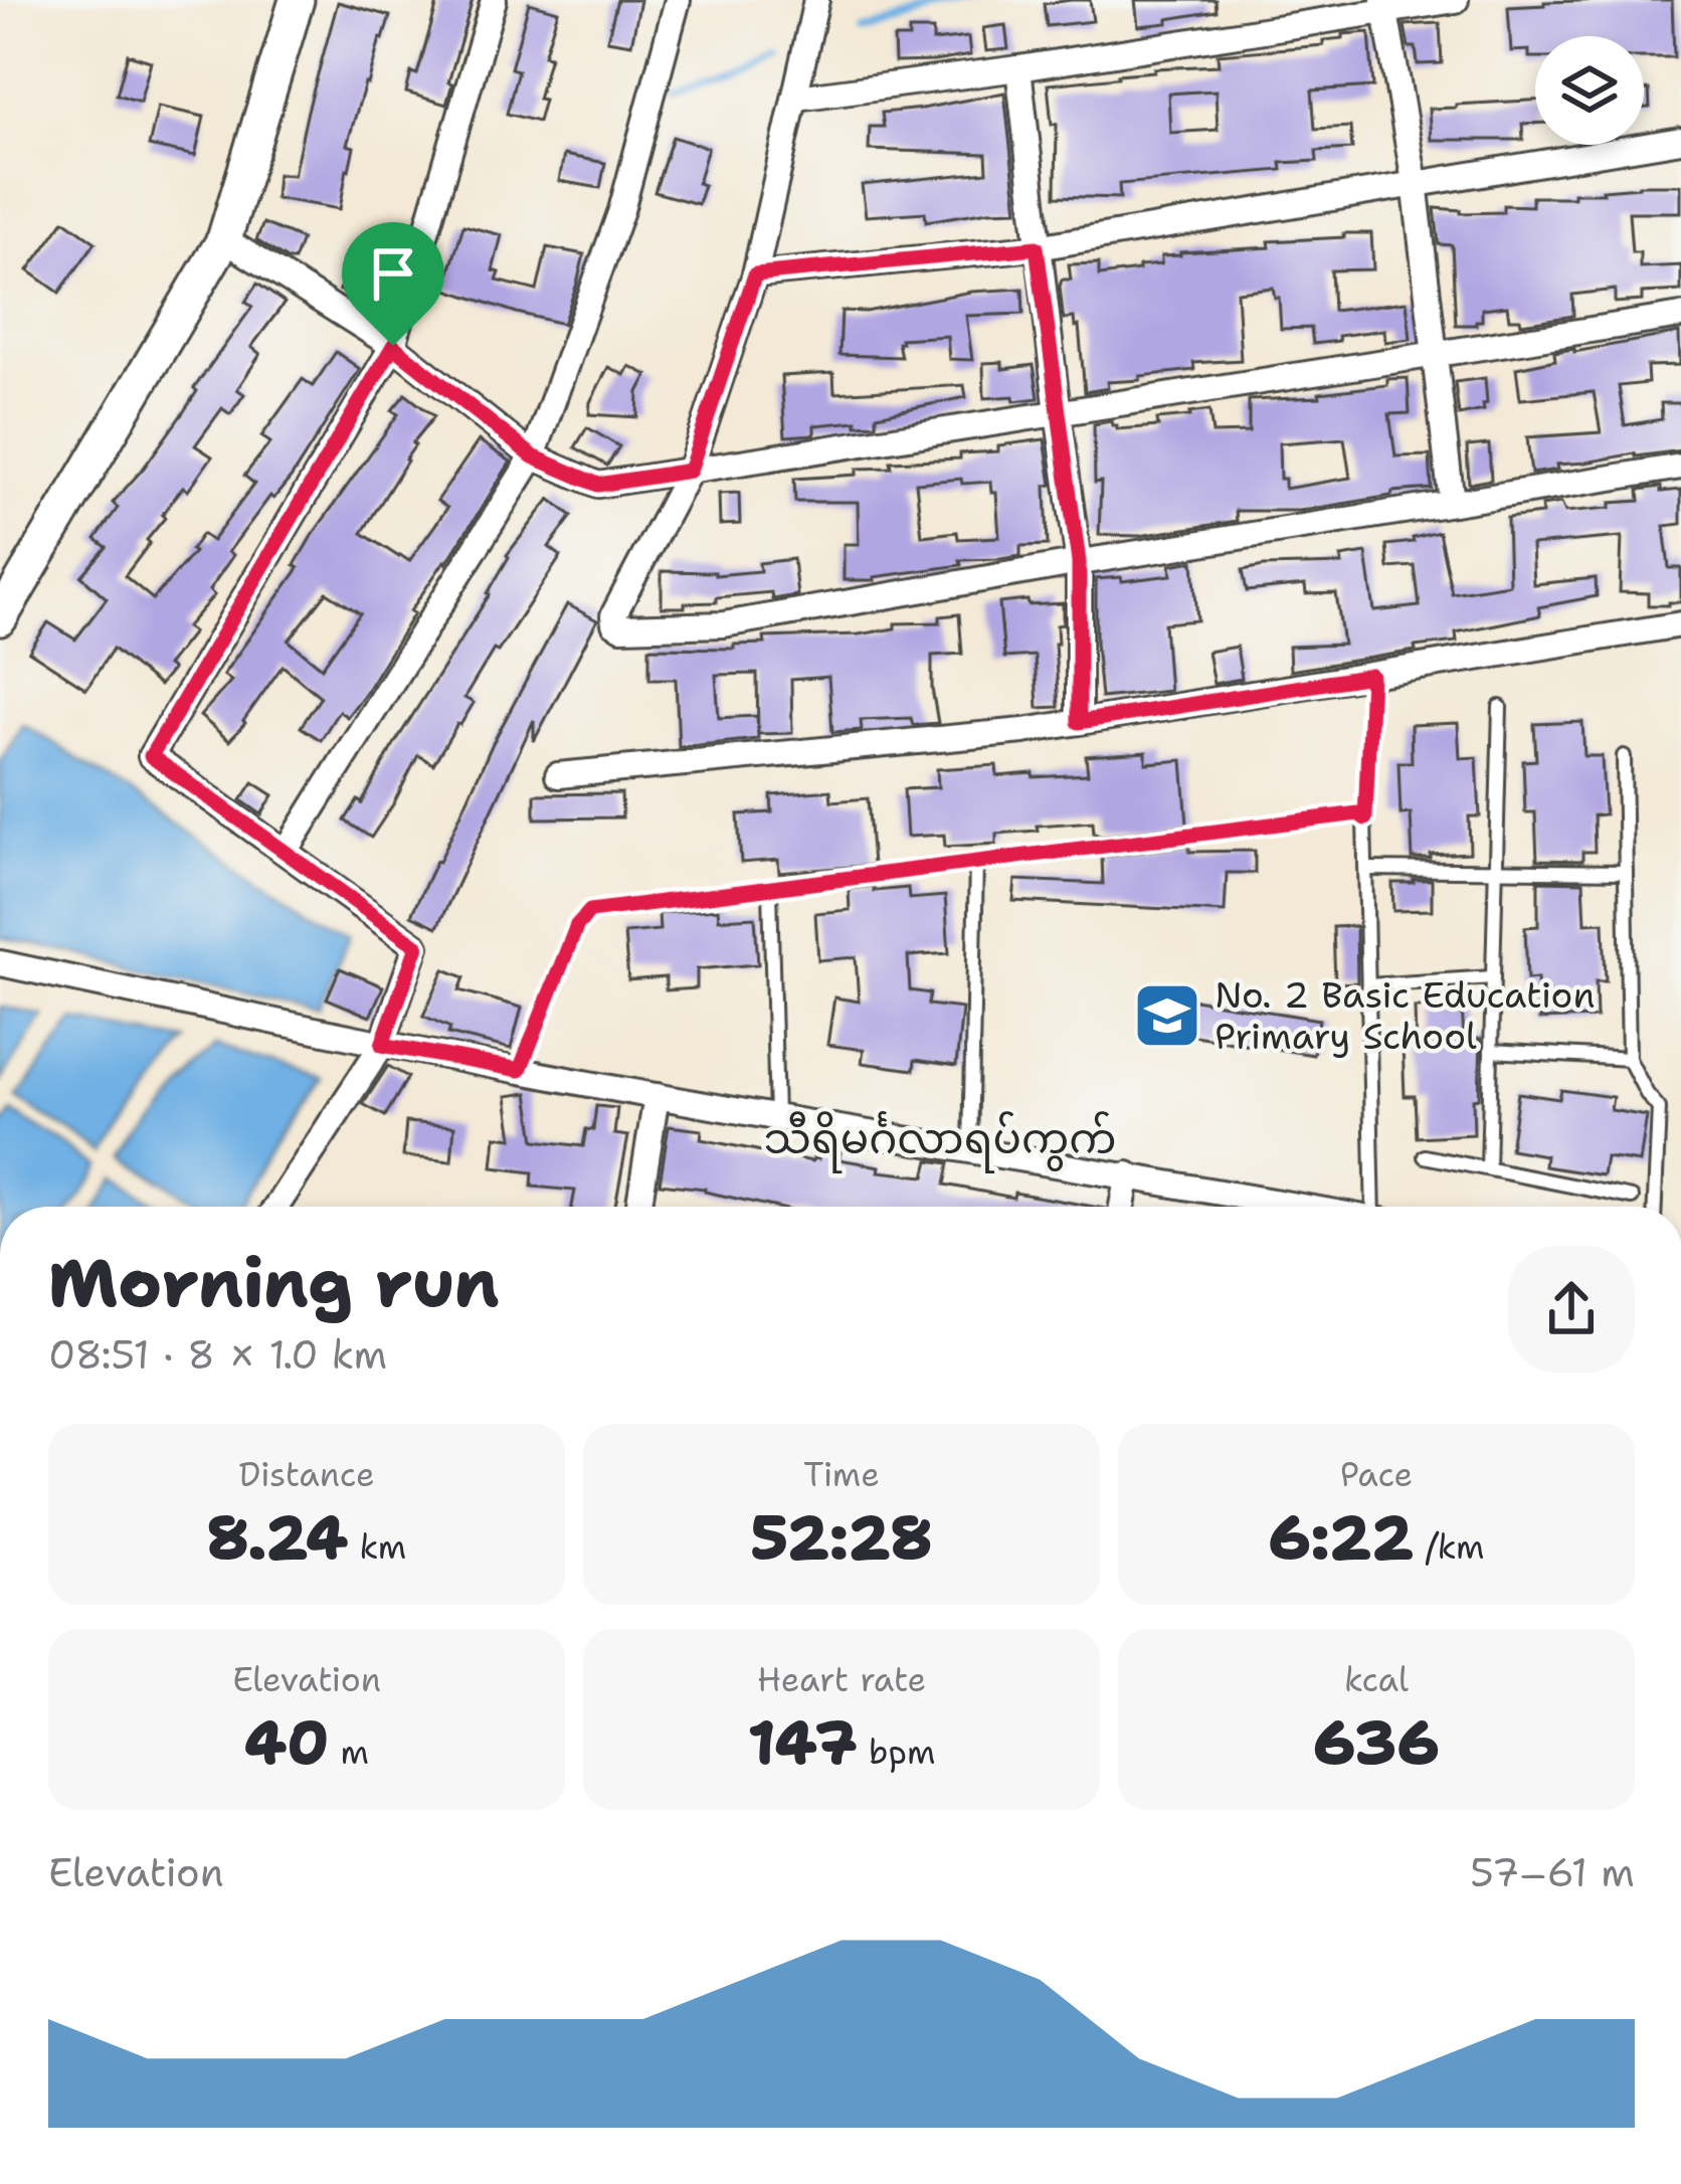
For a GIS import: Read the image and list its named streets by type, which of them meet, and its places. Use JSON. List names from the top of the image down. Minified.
{"districts":["သီရိမင်္ဂလာရပ်ကွက်"],"places":{"school or university":["No. 2 Basic Education Primary School"]},"page":{"heading":["Morning run","08:51 · 8 × 1.0 km"],"stats":[["Distance","8.24 km"],["Time","52:28"],["Pace","6:22 /km"],["Elevation","40 m"],["Heart rate","147 bpm"],["kcal","636"]],"chart":["Elevation","57–61 m"]}}
